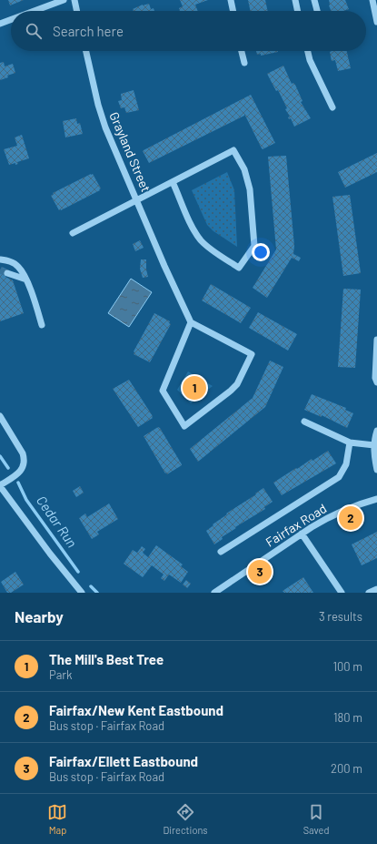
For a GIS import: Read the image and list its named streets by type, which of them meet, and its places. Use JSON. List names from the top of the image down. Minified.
{"streets":{"street":["Grayland Street","Fairfax Road"]},"water":["Cedar Run"],"page":{"search":"Search here","pins":["1","2","3"],"heading":["Nearby","3 results"],"list":[{"mark":"1","name":"The Mill's Best Tree","note":"Park","value":"100 m"},{"mark":"2","name":"Fairfax/New Kent Eastbound","note":"Bus stop · Fairfax Road","value":"180 m"},{"mark":"3","name":"Fairfax/Ellett Eastbound","note":"Bus stop · Fairfax Road","value":"200 m"}],"nav":["Map","Directions","Saved"]}}
